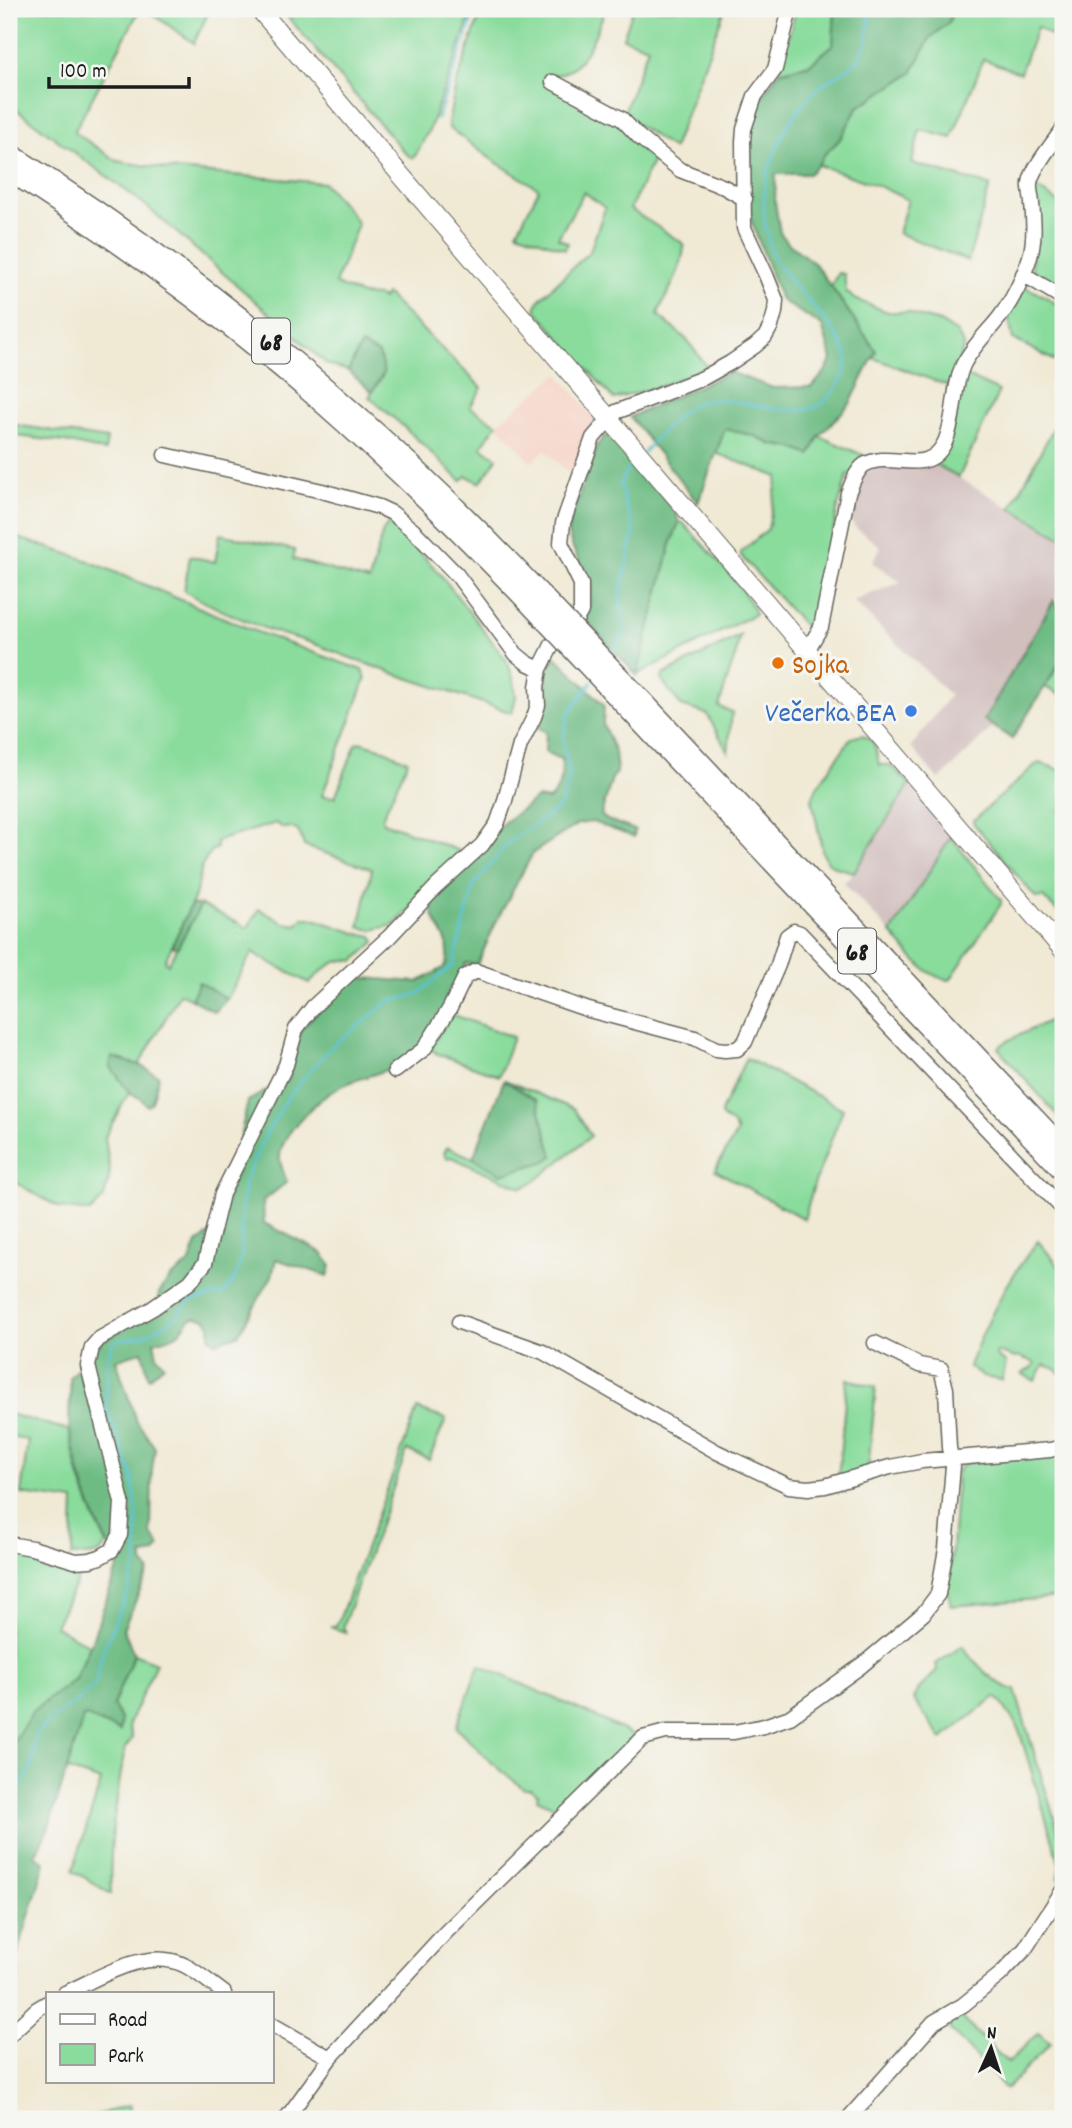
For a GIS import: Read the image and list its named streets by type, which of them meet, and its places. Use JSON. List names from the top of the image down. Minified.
{"streets":{"highway":["68"]},"places":["Sojka","Večerka BEA"],"legend":["Road","Park"],"scale_bar":"100 m","north":"top"}
